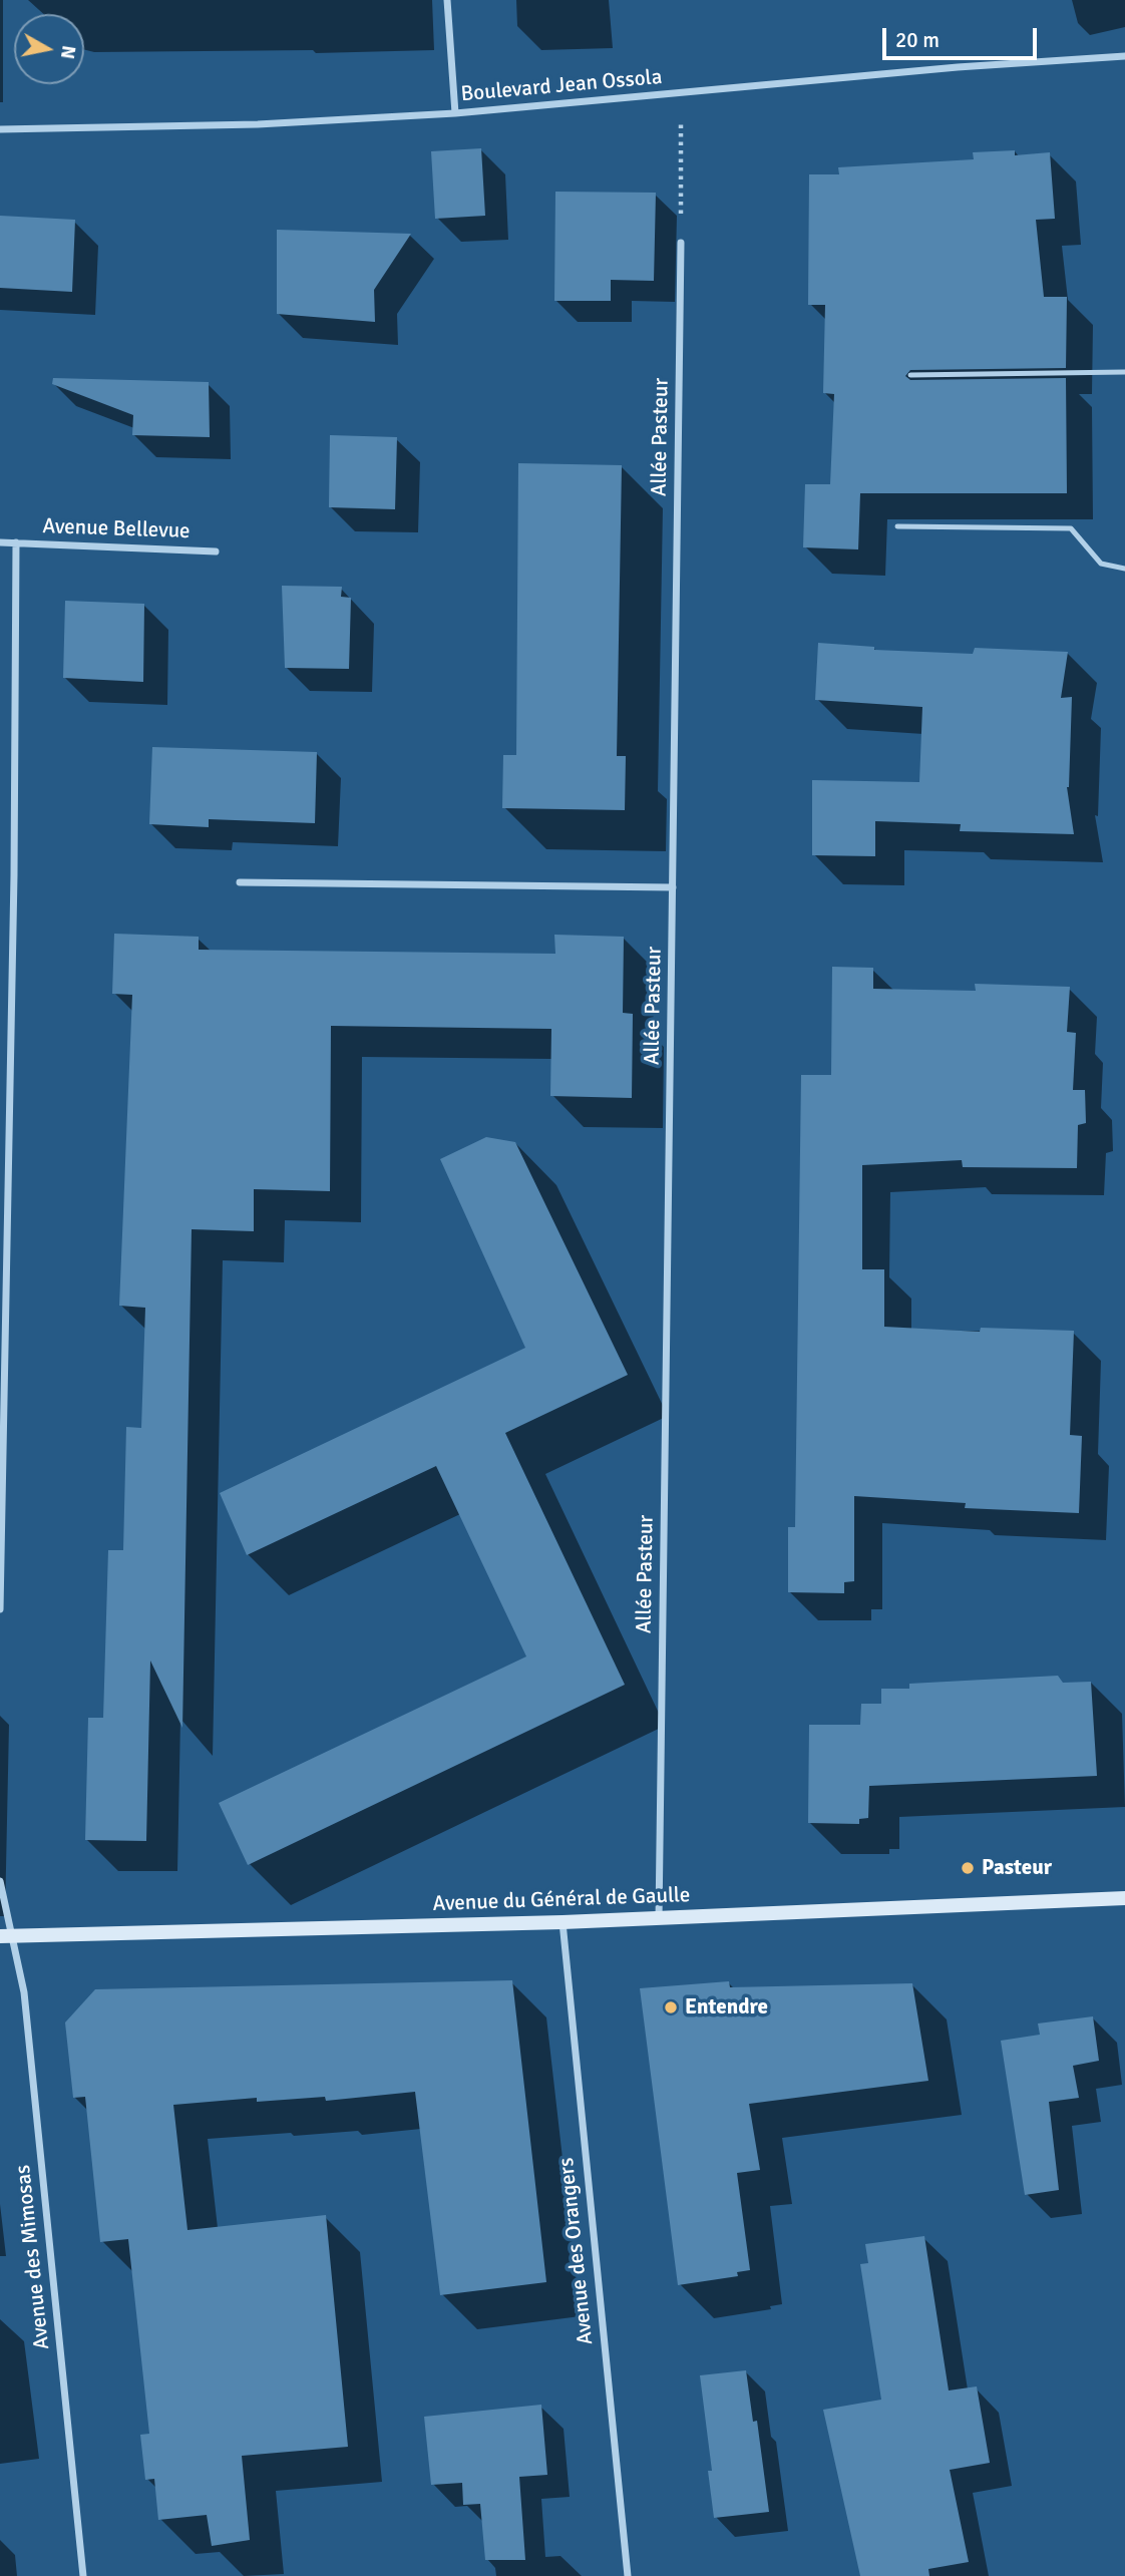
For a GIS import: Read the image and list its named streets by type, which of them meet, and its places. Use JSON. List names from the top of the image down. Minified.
{"streets":{"main road":["Avenue du Général de Gaulle"],"street":["Boulevard Jean Ossola","Allée Pasteur","Avenue Bellevue","Avenue des Orangers","Avenue des Mimosas"]},"crossings":[["Allée Pasteur","Avenue du Général de Gaulle"],["Avenue du Général de Gaulle","Avenue des Orangers"],["Avenue du Général de Gaulle","Avenue des Mimosas"]],"places":["Pasteur","Entendre"],"scale_bar":"20 m","north":"right"}
